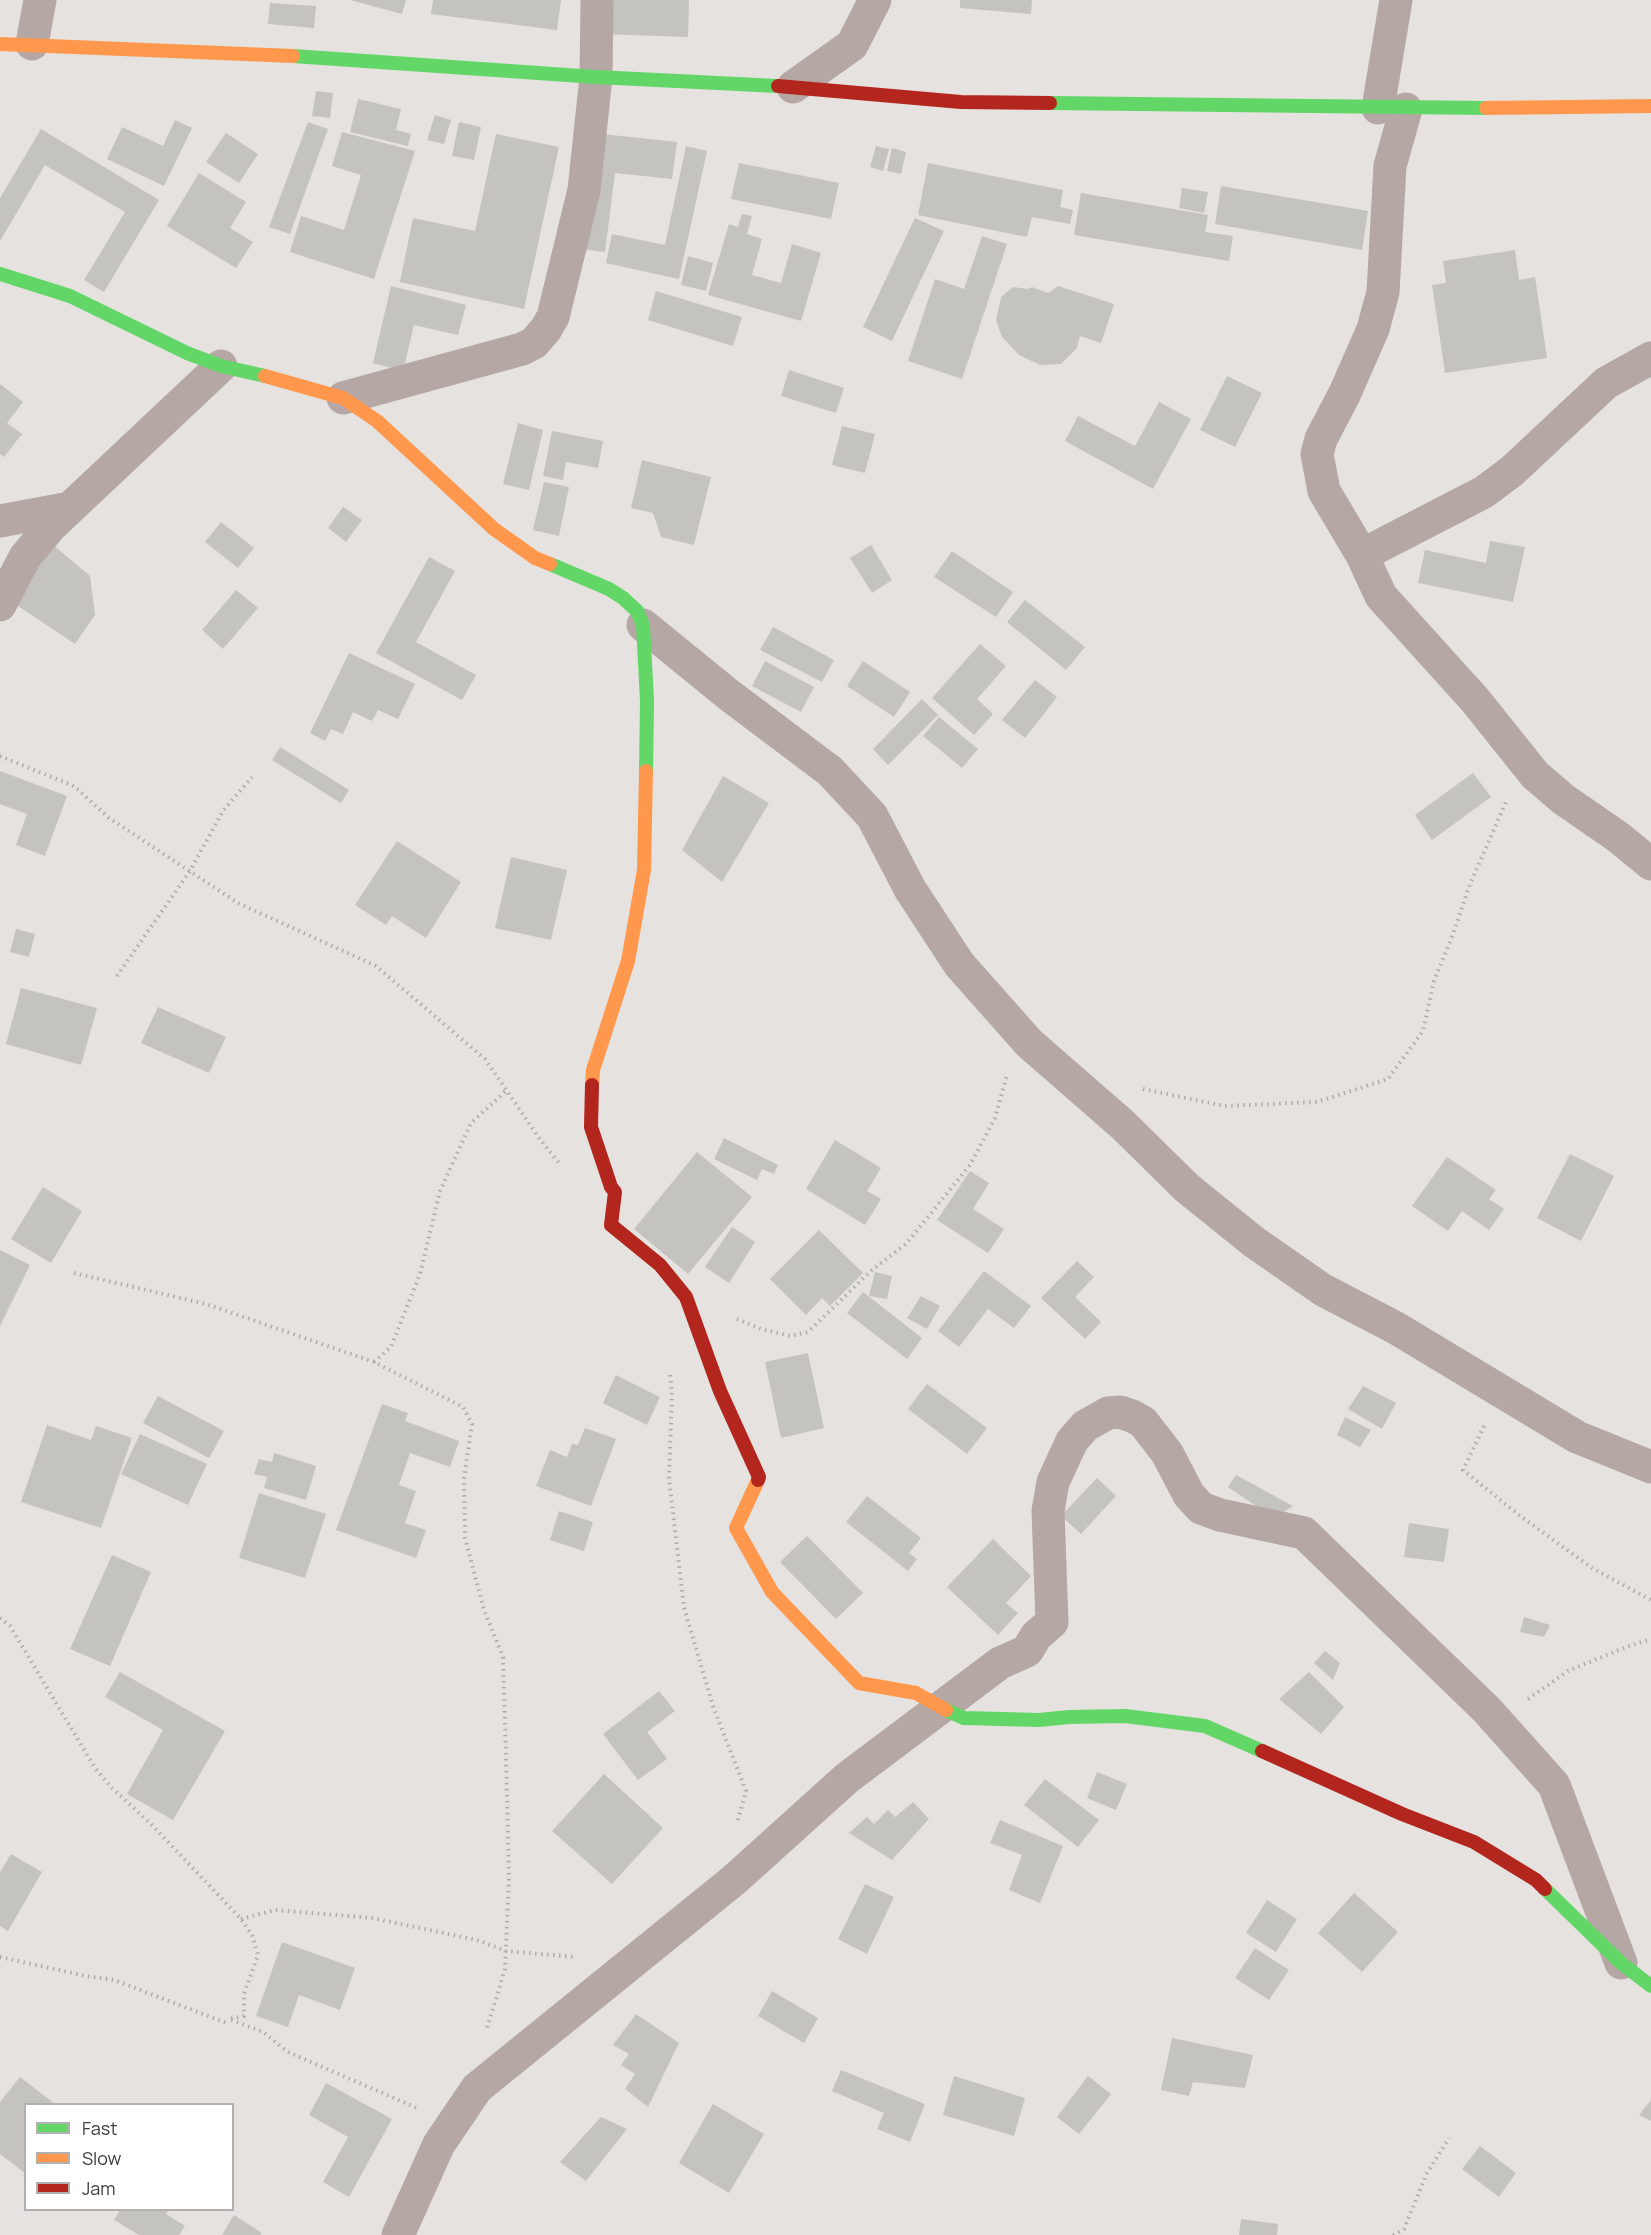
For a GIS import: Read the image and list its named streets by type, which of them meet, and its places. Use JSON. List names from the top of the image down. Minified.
{"legend":["Fast","Slow","Jam"]}
